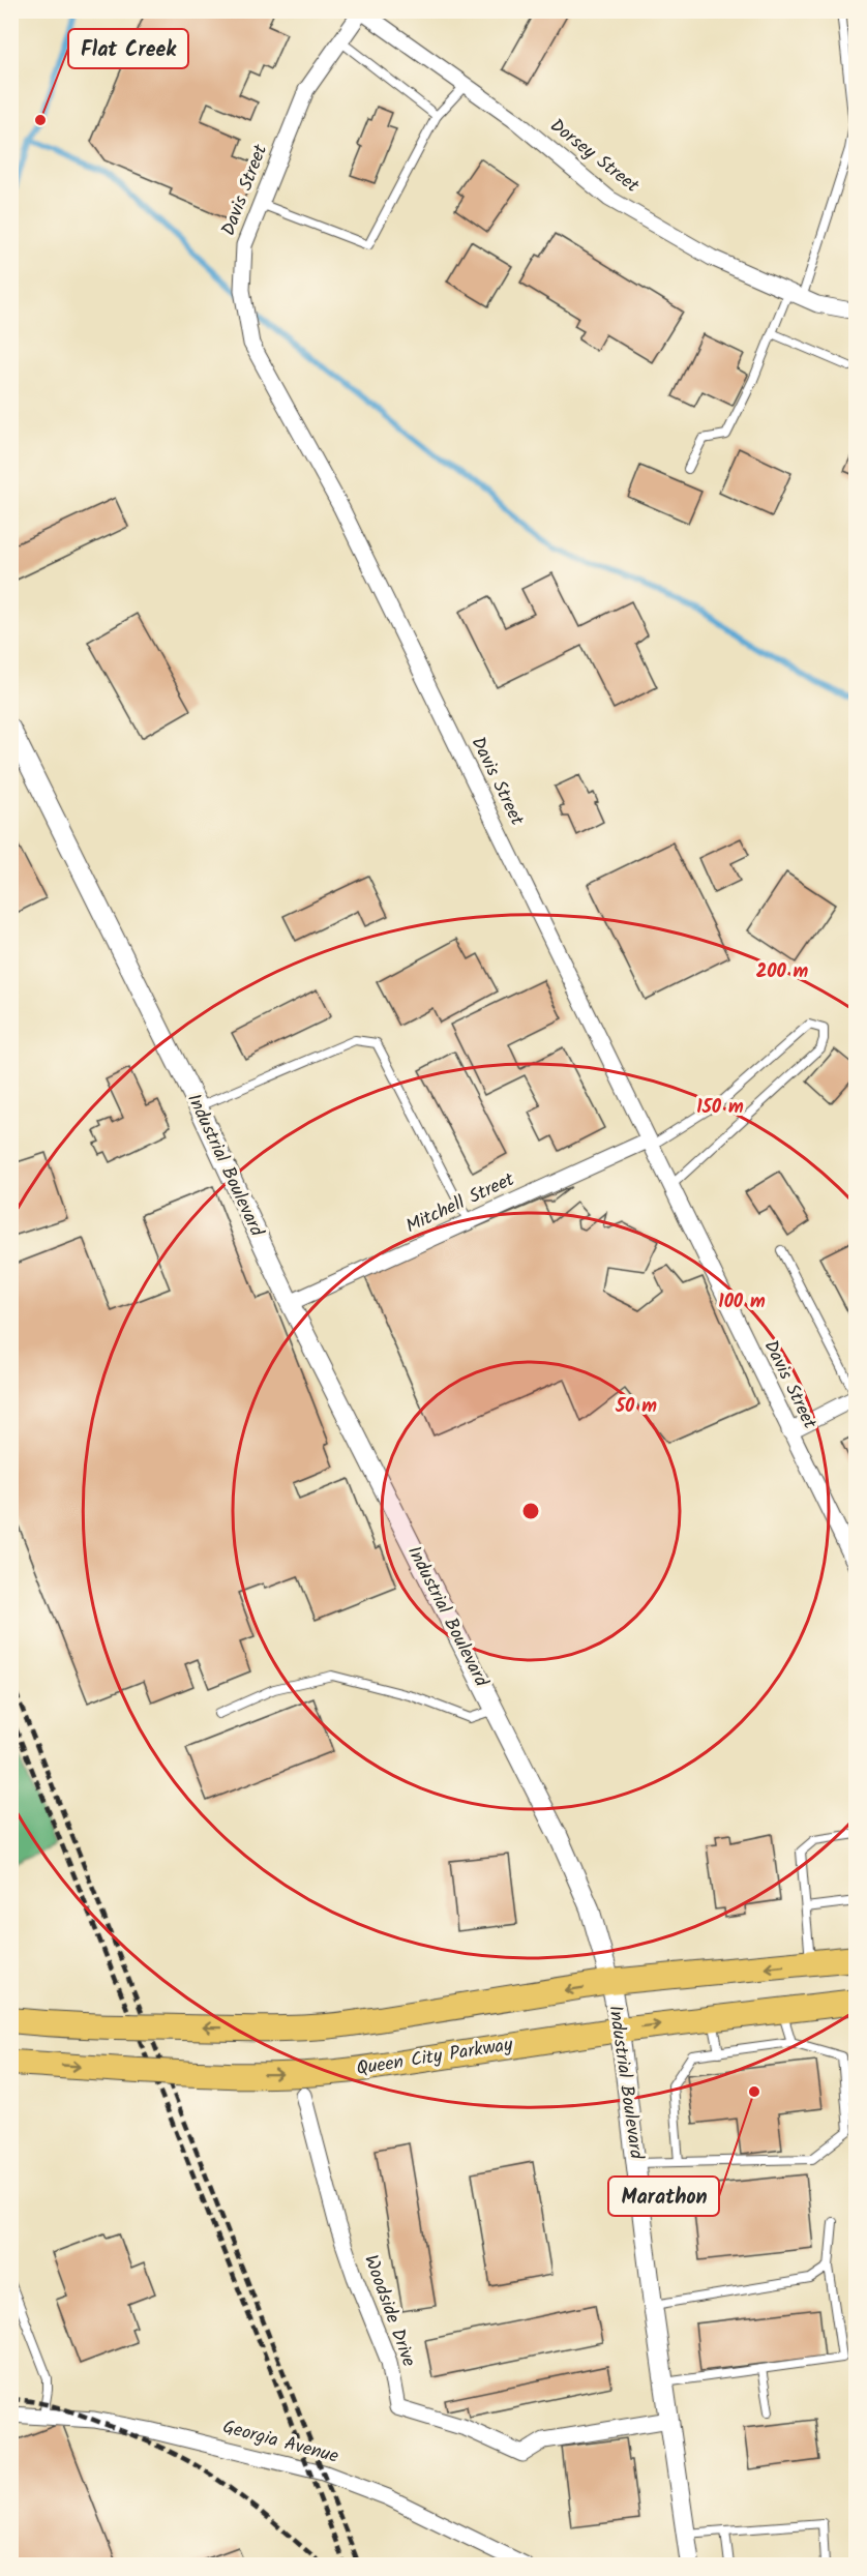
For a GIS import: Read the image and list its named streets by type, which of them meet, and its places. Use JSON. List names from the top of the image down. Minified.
{"streets":{"main road":["Queen City Parkway"],"street":["Dorsey Street","Davis Street","Industrial Boulevard","Mitchell Street","Woodside Drive","Georgia Avenue"]},"crossings":[["Dorsey Street","Davis Street"],["Davis Street","Mitchell Street"],["Industrial Boulevard","Mitchell Street"],["Industrial Boulevard","Queen City Parkway"],["Industrial Boulevard","Woodside Drive"]],"places":["Flat Creek","Marathon"],"rings":["200 m","150 m","100 m","50 m"]}
